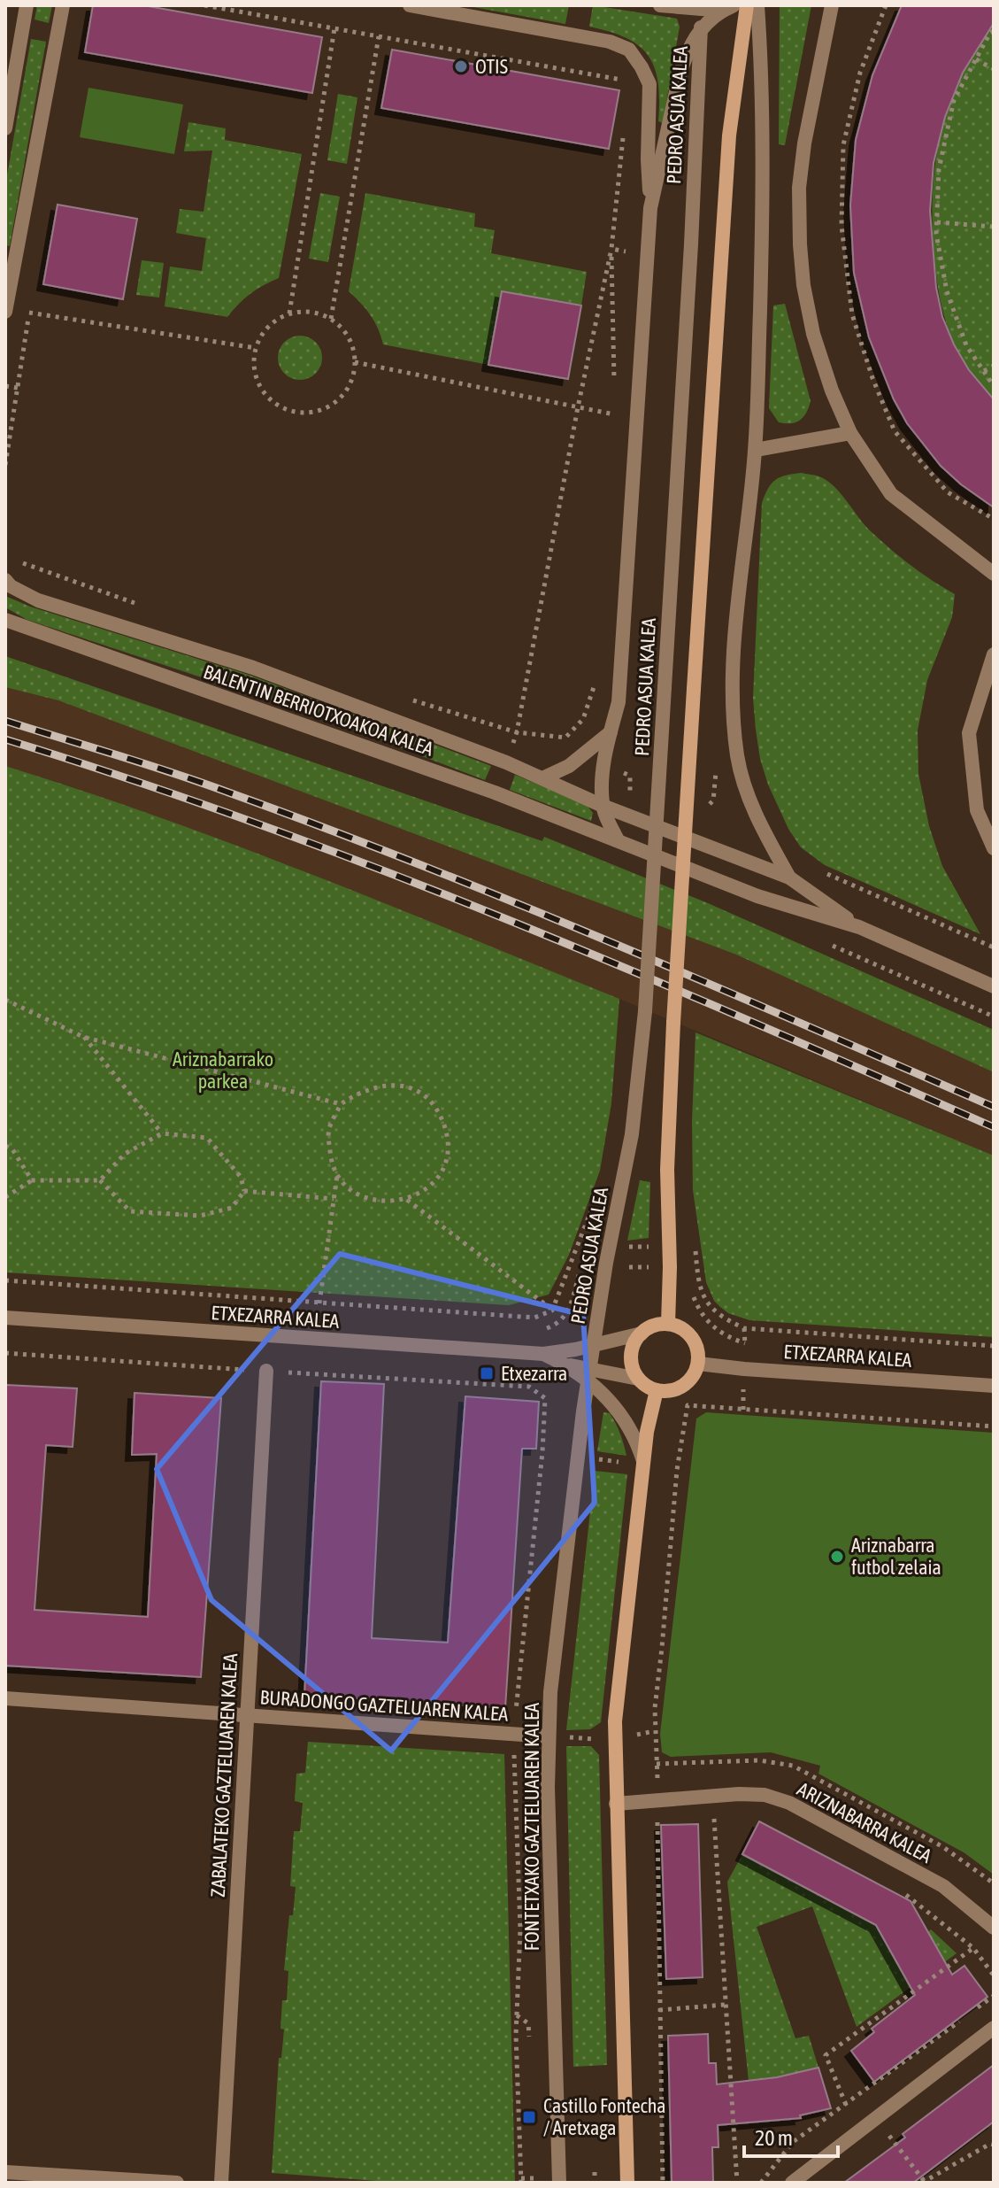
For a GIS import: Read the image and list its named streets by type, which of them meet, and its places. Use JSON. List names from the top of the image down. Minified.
{"streets":{"street":["PEDRO ASUA KALEA","BALENTIN BERRIOTXOAKOA KALEA","ETXEZARRA KALEA","BURADONGO GAZTELUAREN KALEA","ZABALATEKO GAZTELUAREN KALEA","ARIZNABARRA KALEA","FONTETXAKO GAZTELUAREN KALEA"]},"crossings":[["PEDRO ASUA KALEA","BALENTIN BERRIOTXOAKOA KALEA"],["PEDRO ASUA KALEA","ETXEZARRA KALEA"],["PEDRO ASUA KALEA","FONTETXAKO GAZTELUAREN KALEA"],["ETXEZARRA KALEA","FONTETXAKO GAZTELUAREN KALEA"],["BURADONGO GAZTELUAREN KALEA","ZABALATEKO GAZTELUAREN KALEA"],["BURADONGO GAZTELUAREN KALEA","FONTETXAKO GAZTELUAREN KALEA"]],"parks":["Ariznabarrako parkea"],"places":{"other":["OTIS","Ariznabarra futbol zelaia"],"transit":["Etxezarra","Castillo Fontecha / Aretxaga"]},"scale_bar":"20 m"}
